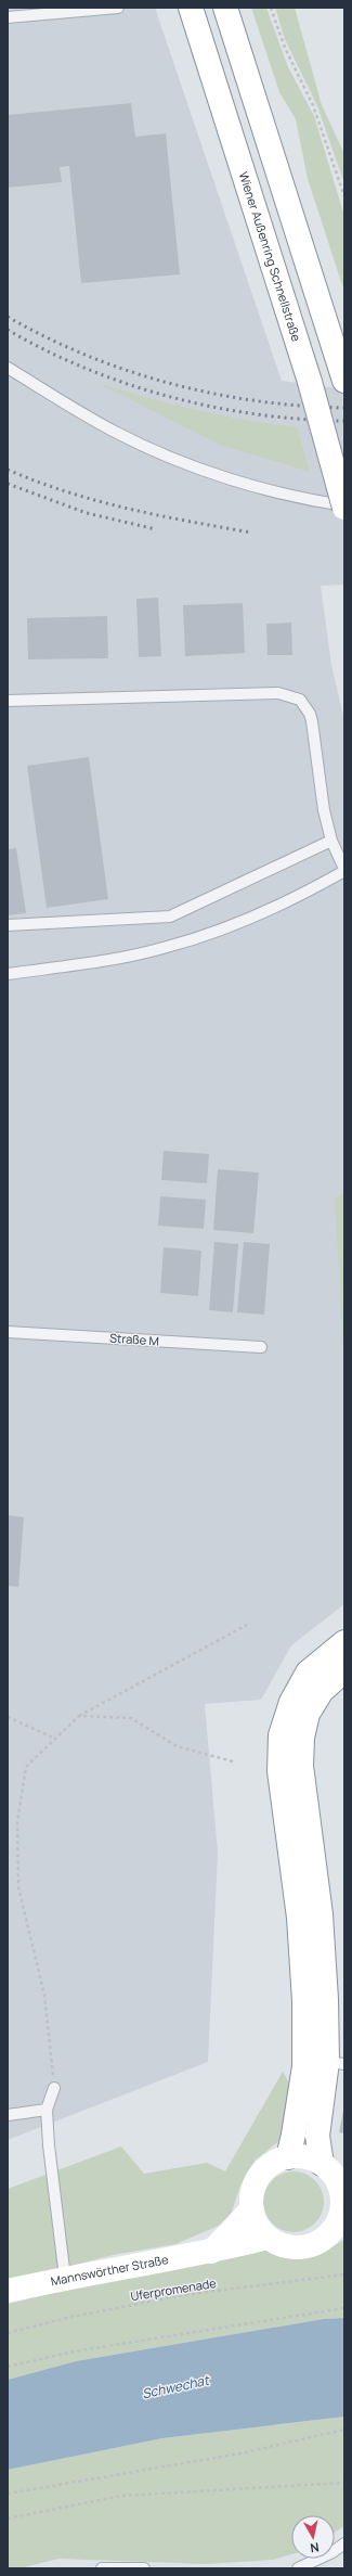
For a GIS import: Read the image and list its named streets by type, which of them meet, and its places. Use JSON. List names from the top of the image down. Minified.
{"streets":{"main road":["Wiener Außenring Schnellstraße","Mannswörther Straße"],"lane":["Straße M"],"path":["Uferpromenade"]},"water":["Schwechat"],"north":"bottom"}
